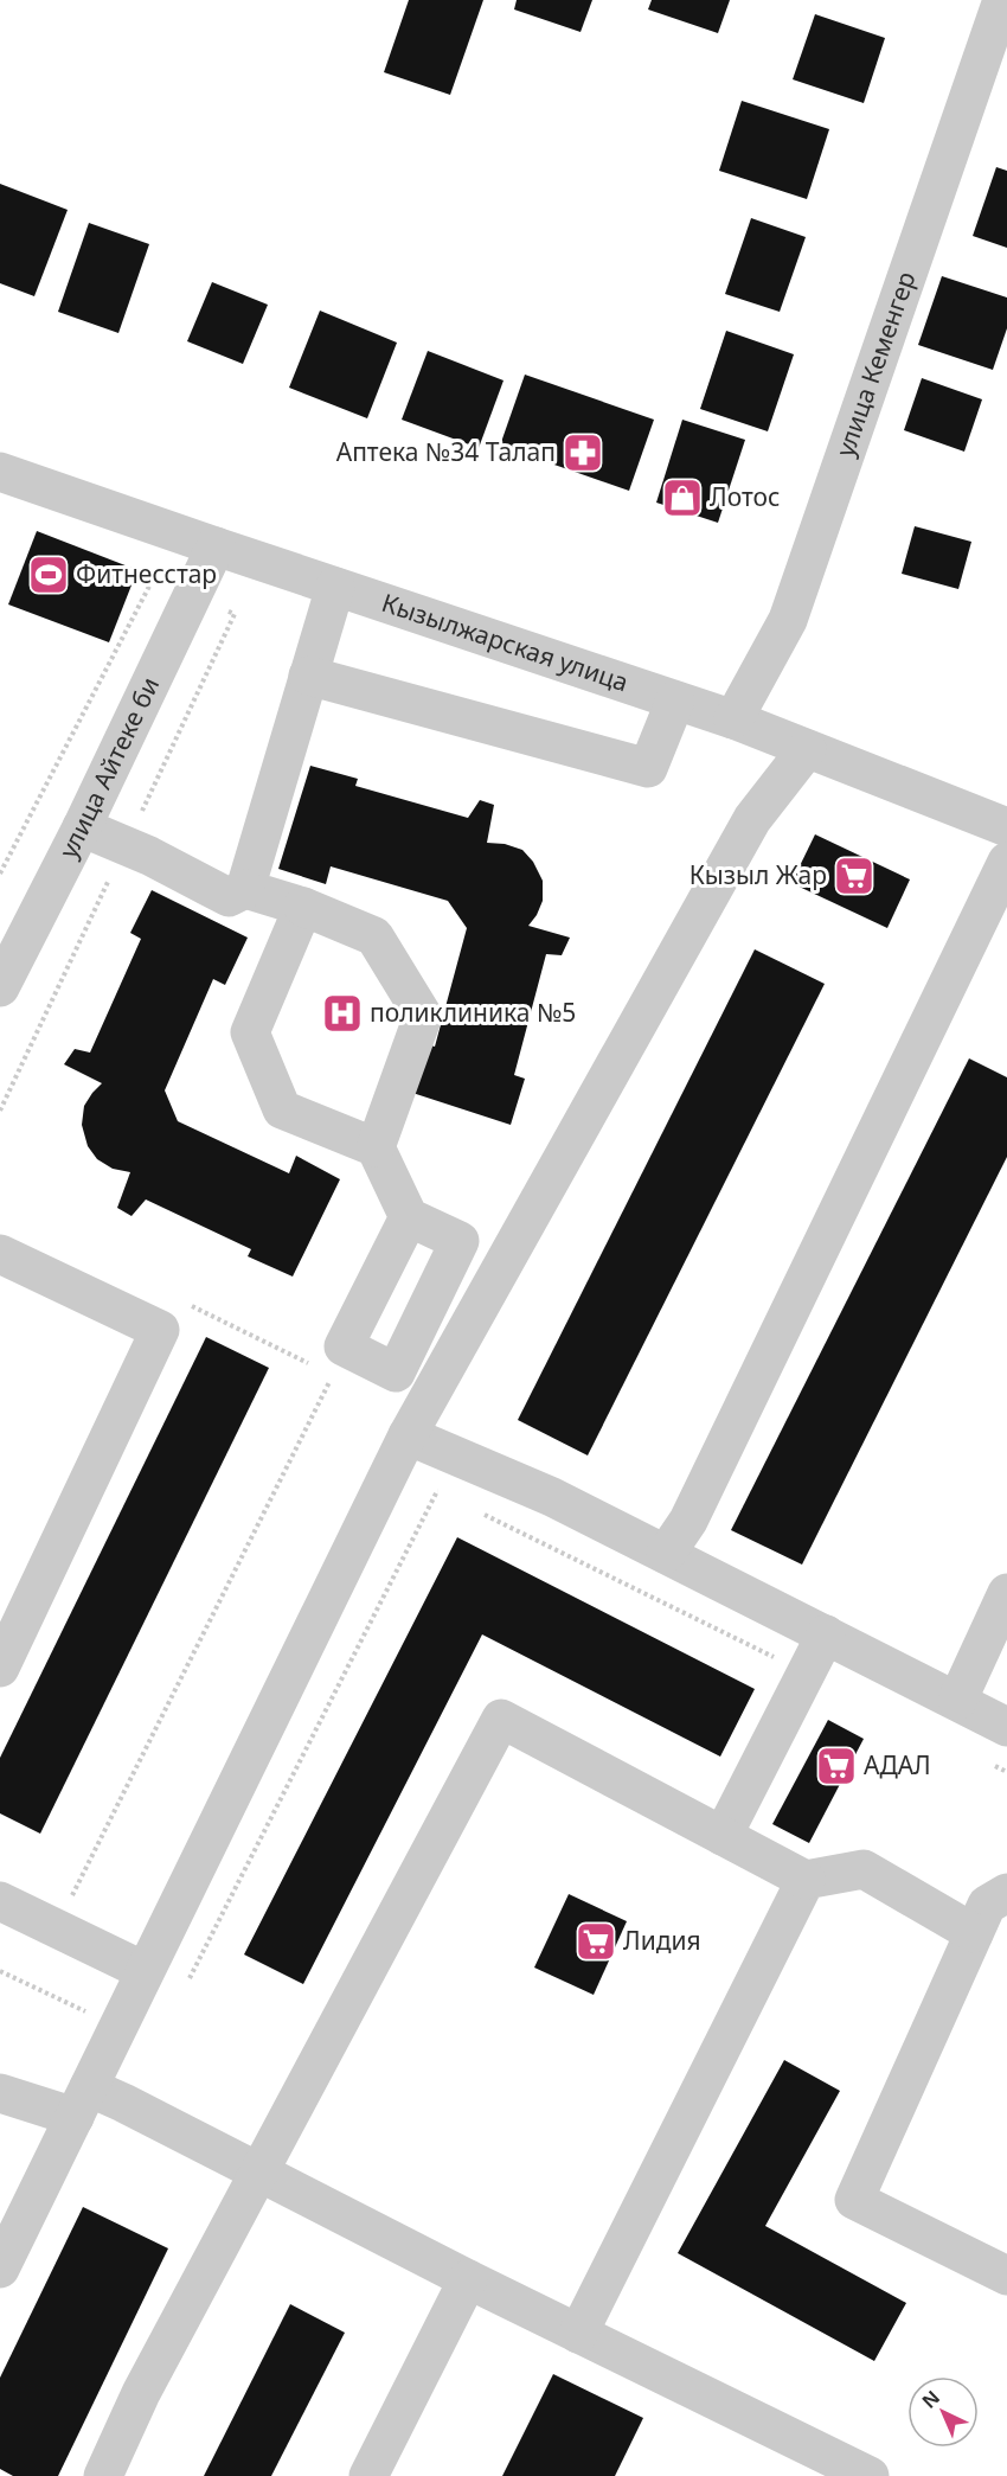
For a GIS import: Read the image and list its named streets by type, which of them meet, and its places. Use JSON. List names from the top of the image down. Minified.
{"streets":{"street":["улица Кеменгер","Кызылжарская улица","улица Айтеке би"]},"crossings":[["улица Кеменгер","Кызылжарская улица"],["Кызылжарская улица","улица Айтеке би"]],"places":{"pharmacy":["Аптека №34 Талап"],"shop":["Лотос"],"sports":["Фитнесстар"],"supermarket":["Кызыл Жар","АДАЛ","Лидия"],"hospital":["поликлиника №5"]},"north":"top left"}
